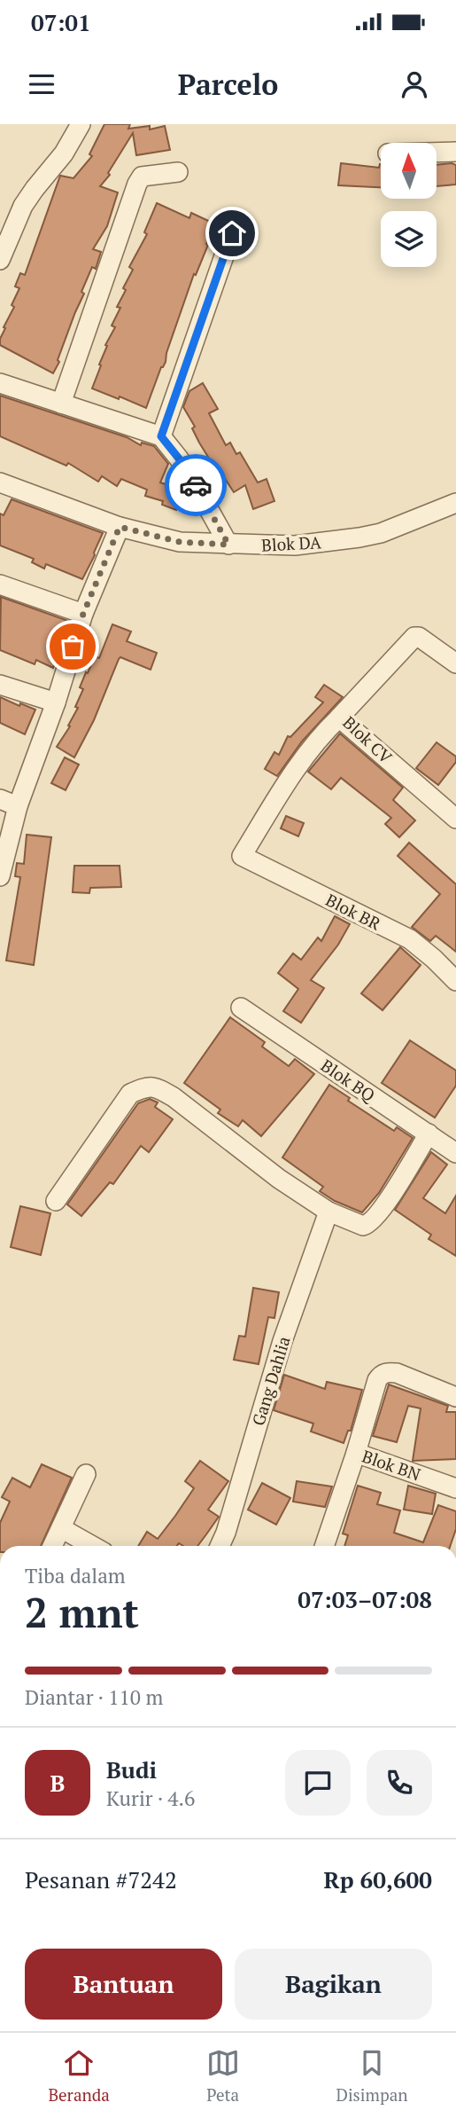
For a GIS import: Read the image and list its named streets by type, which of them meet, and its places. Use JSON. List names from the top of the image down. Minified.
{"streets":{"street":["Blok DA","Blok CV","Blok BR","Blok BQ","Gang Dahlia","Blok BN"]},"crossings":[["Blok CV","Blok BR"]],"north":"top","page":{"status":"07:01","header":"Parcelo","heading":["2 mnt","Tiba dalam","07:03–07:08"],"panel":["Budi","Kurir · 4.6","Pesanan #7242","Rp 60,600"],"bar":"Diantar · 110 m","round":"B","buttons":["Bantuan","Bagikan"],"tabs":["Beranda","Peta","Disimpan"]}}
